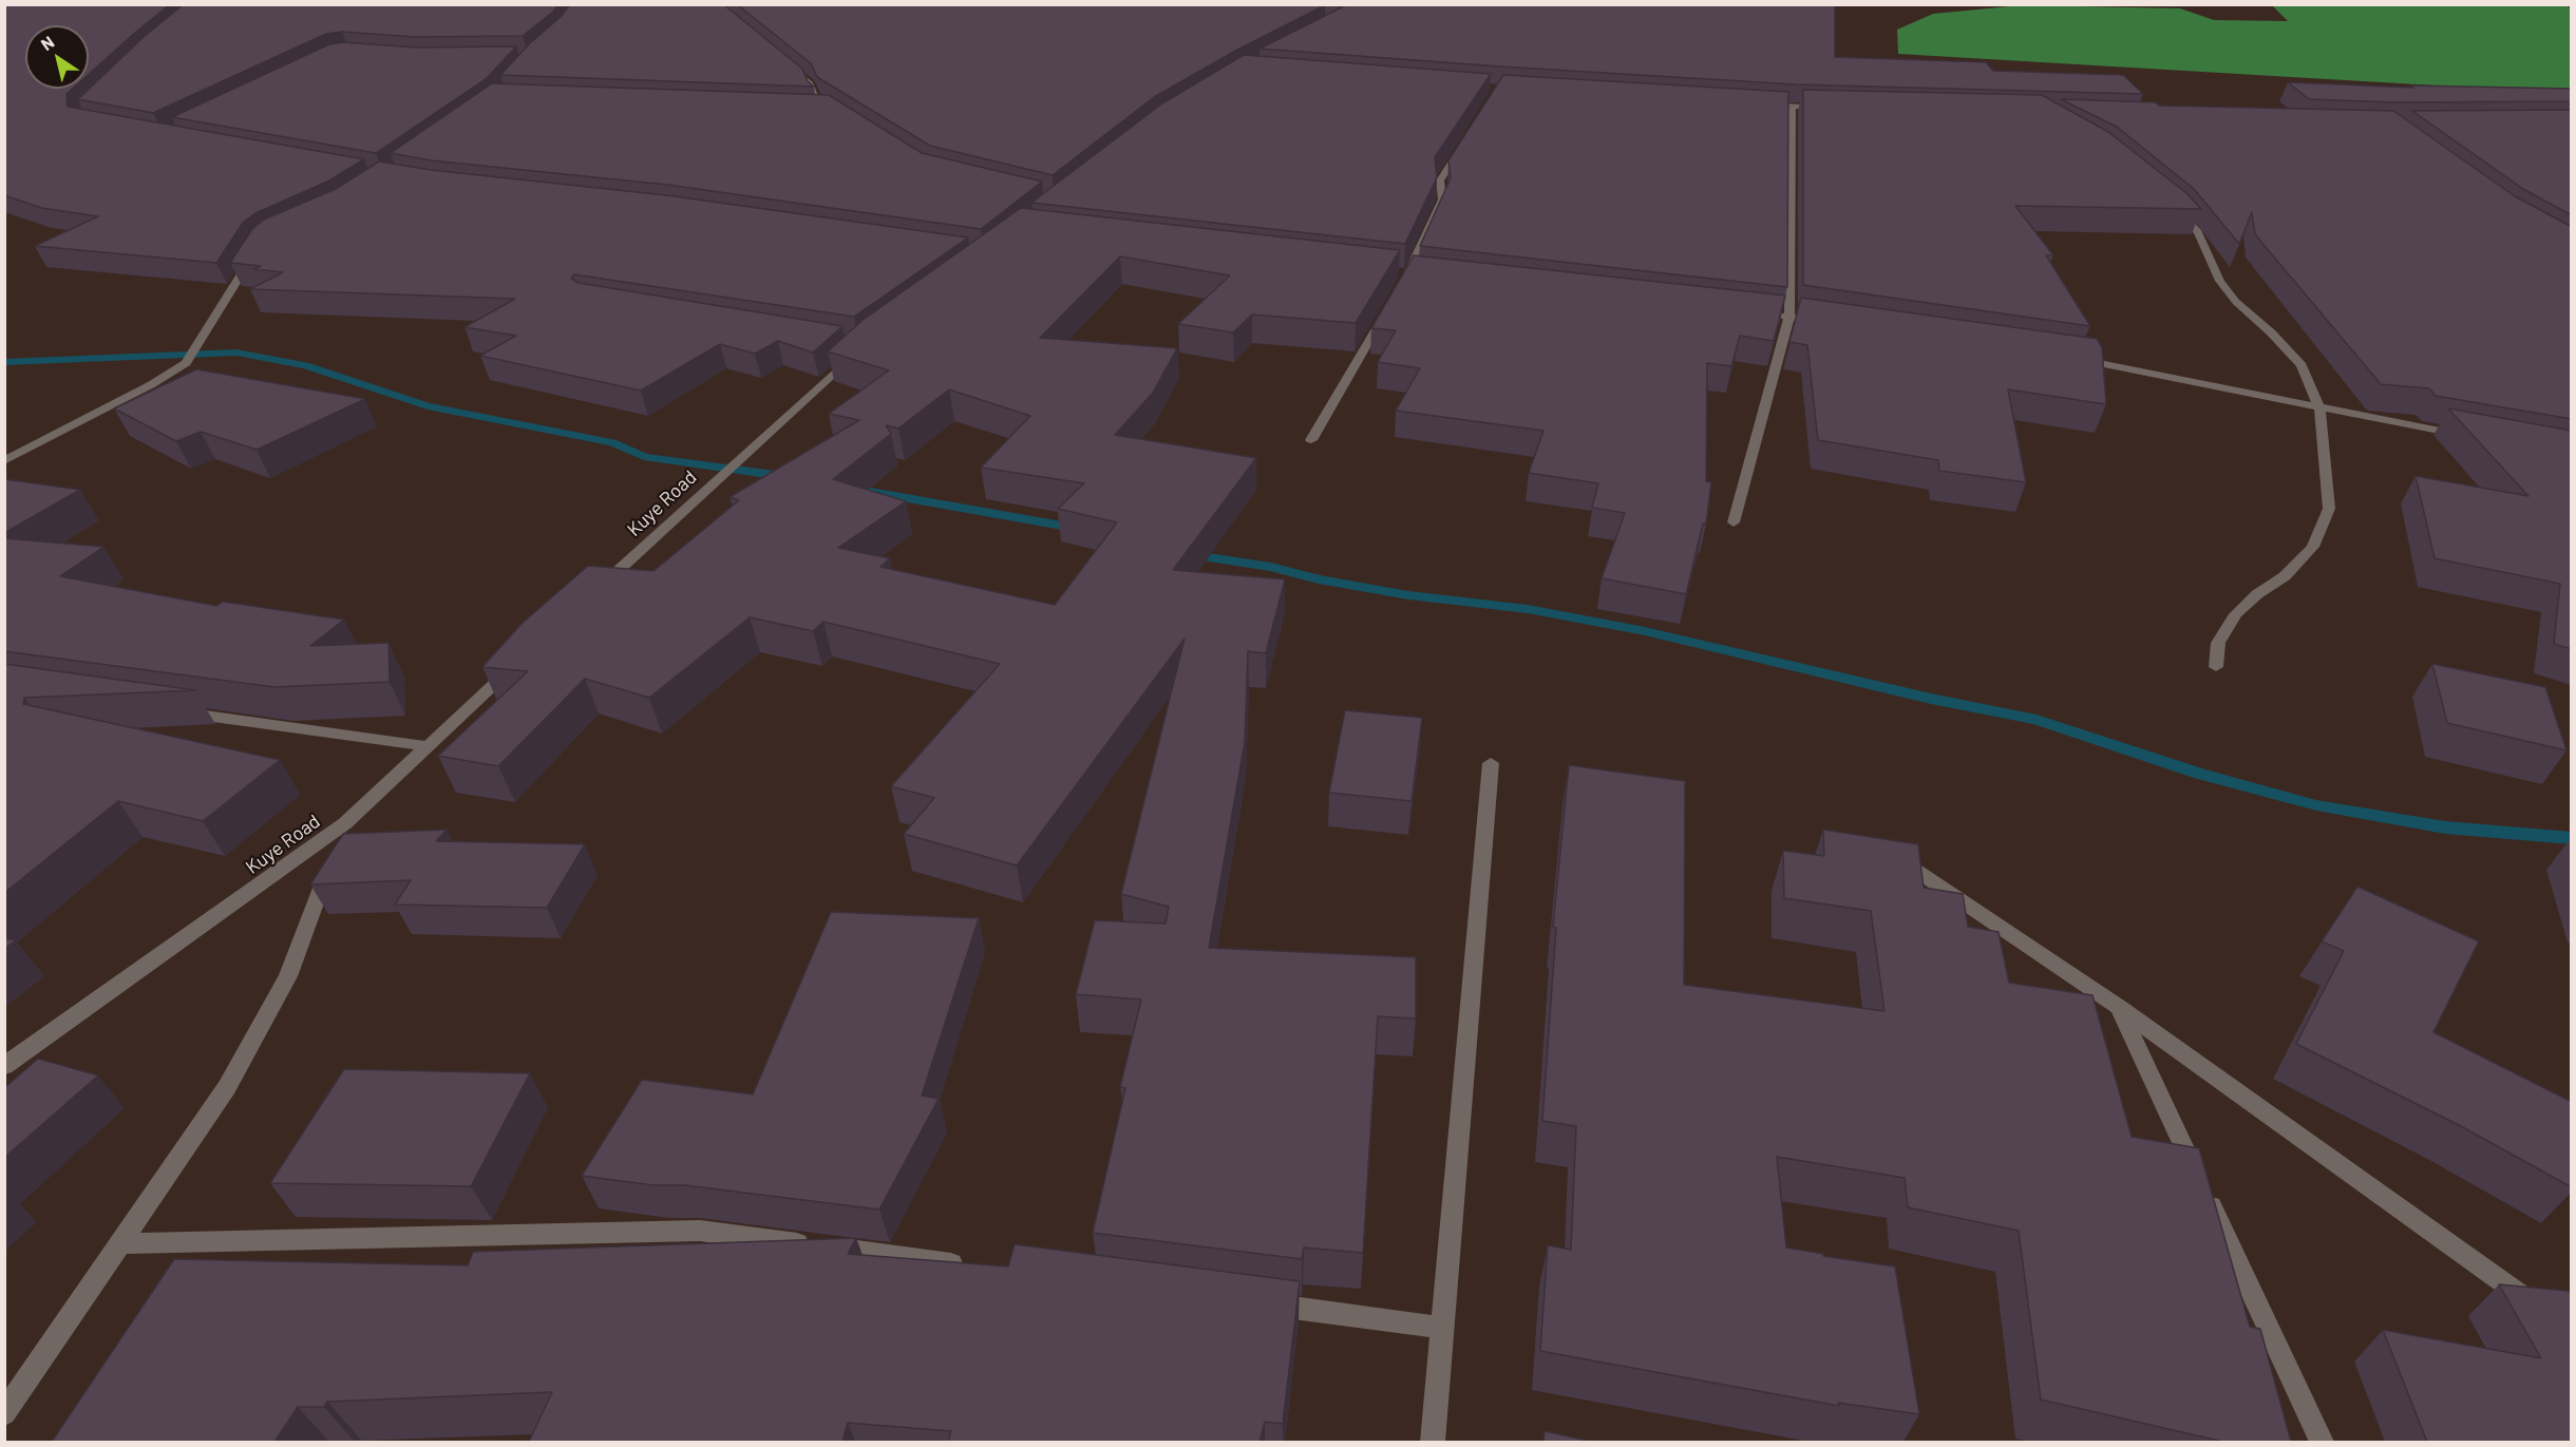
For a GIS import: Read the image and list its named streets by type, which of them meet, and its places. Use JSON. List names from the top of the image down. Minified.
{"streets":{"street":["Kuye Road"]},"north":"top left"}
